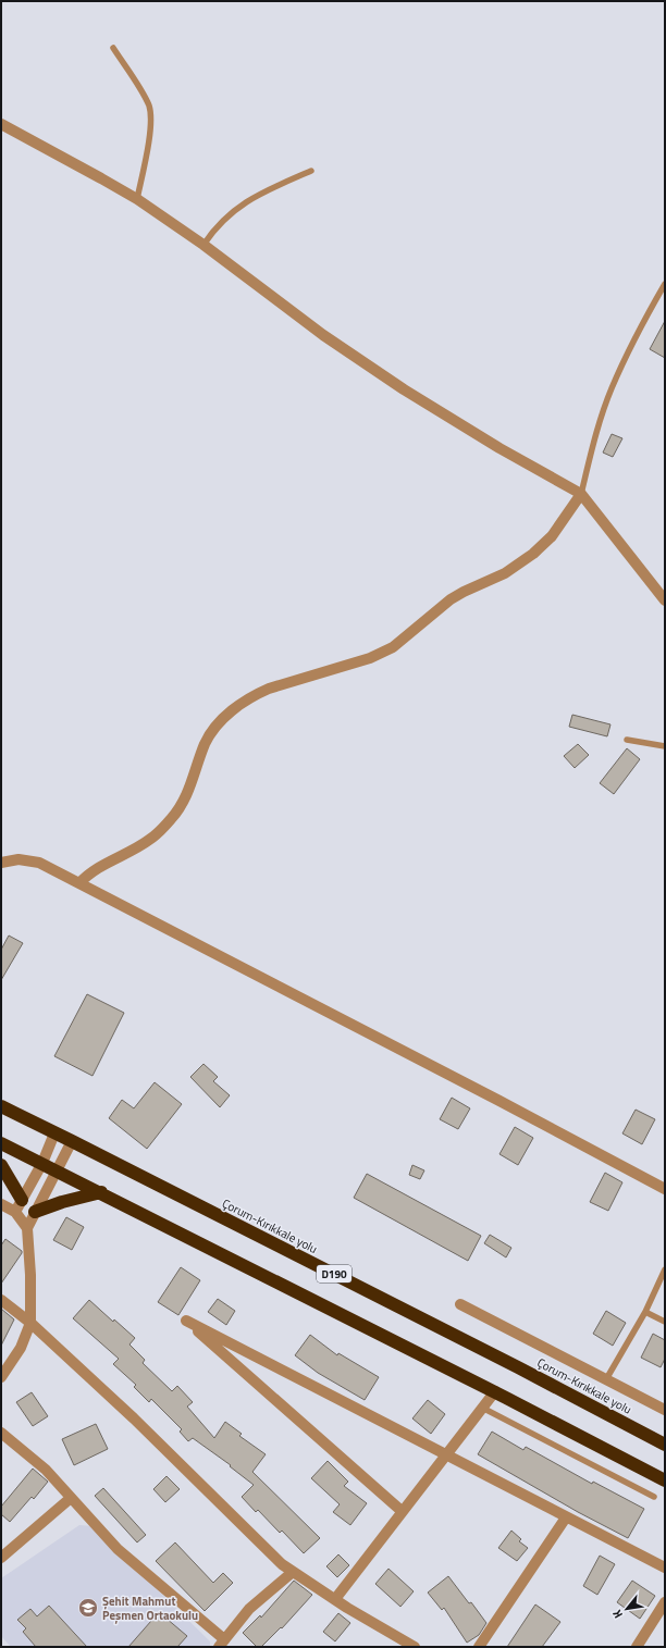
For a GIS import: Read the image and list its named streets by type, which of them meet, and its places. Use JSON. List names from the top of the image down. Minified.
{"streets":{"highway":["Çorum-Kırıkkale yolu","D190"]},"places":{"school or university":["Şehit Mahmut Peşmen Ortaokulu"]},"north":"bottom left"}
